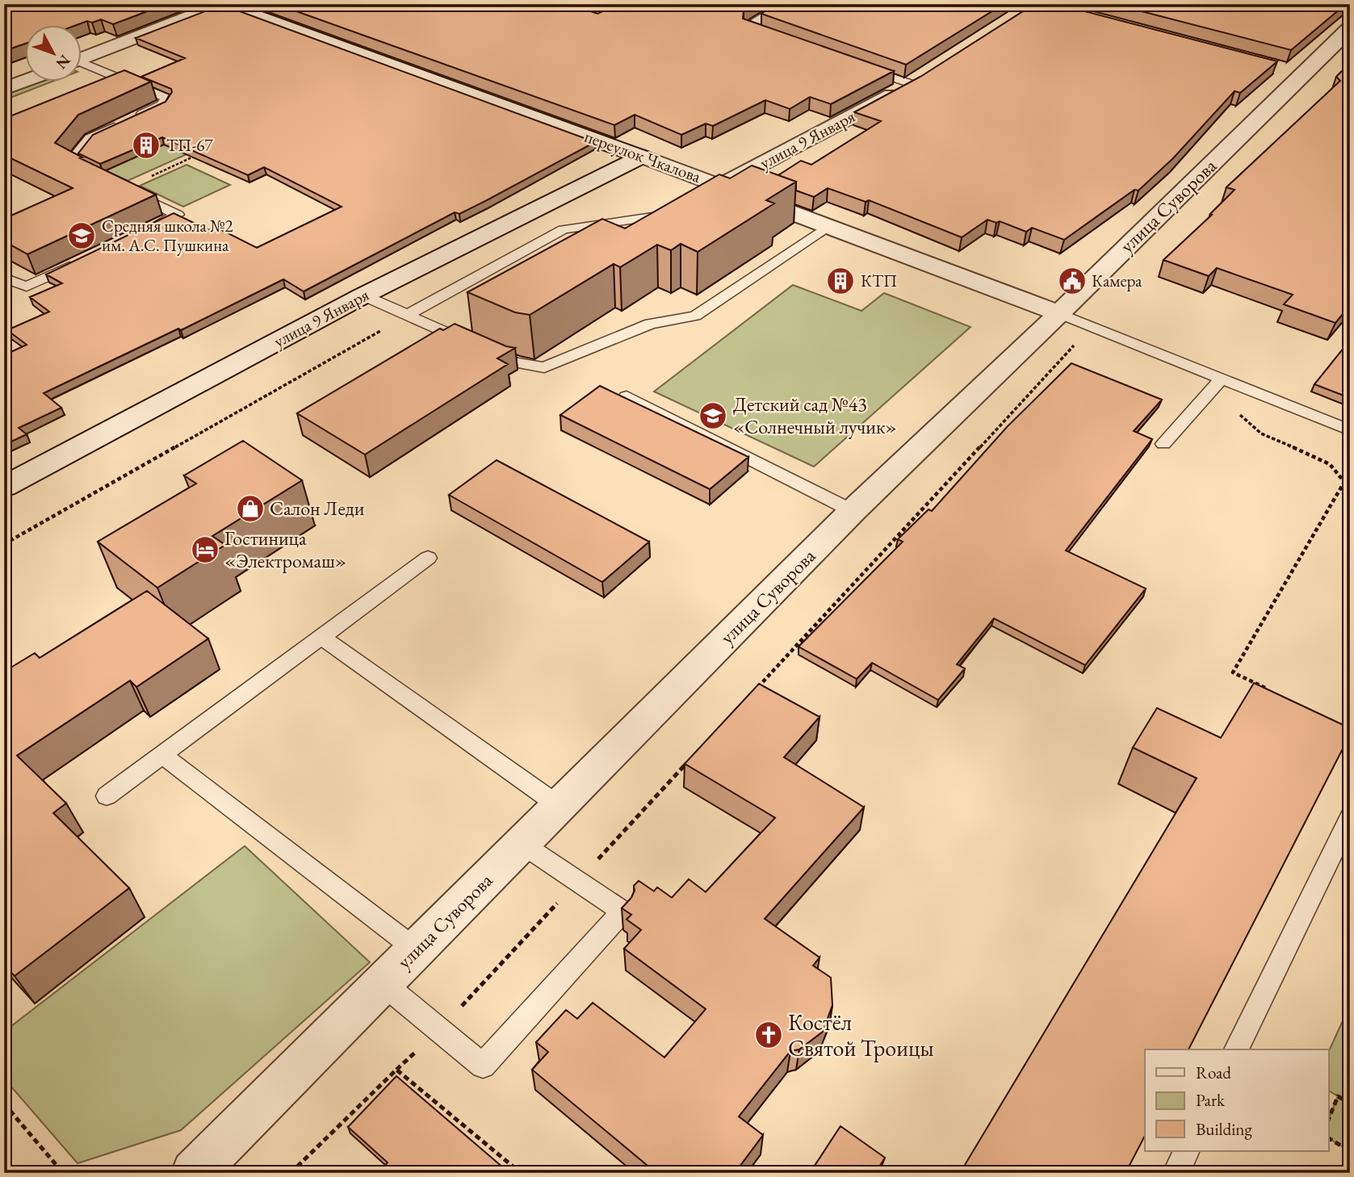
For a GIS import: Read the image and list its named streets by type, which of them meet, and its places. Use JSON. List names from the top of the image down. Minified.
{"streets":{"street":["улица 9 Января","переулок Чкалова","улица Суворова"]},"crossings":[["улица 9 Января","переулок Чкалова"],["переулок Чкалова","улица Суворова"]],"places":{"building":["ТП-67","КТП"],"school or university":["Средняя школа №2 им. А.С. Пушкина","Детский сад №43 «Солнечный лучик»"],"public building":["Камера"],"shop":["Салон Леди"],"hotel":["Гостиница «Электромаш»"],"church":["Костёл Святой Троицы"]},"legend":["Road","Park","Building"],"north":"bottom right"}
